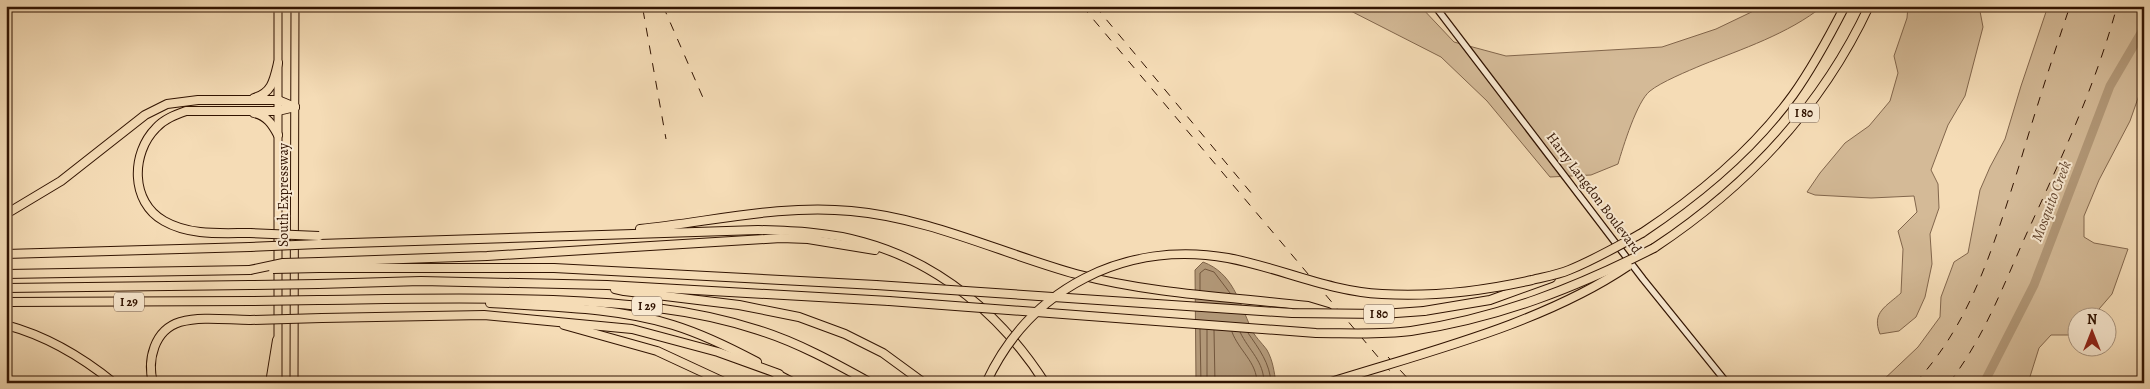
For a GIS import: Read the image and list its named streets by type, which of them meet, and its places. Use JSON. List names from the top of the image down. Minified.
{"streets":{"highway":["I 80","I 29"],"main road":["Harry Langdon Boulevard","South Expressway"]},"water":["Mosquito Creek"],"north":"top"}
